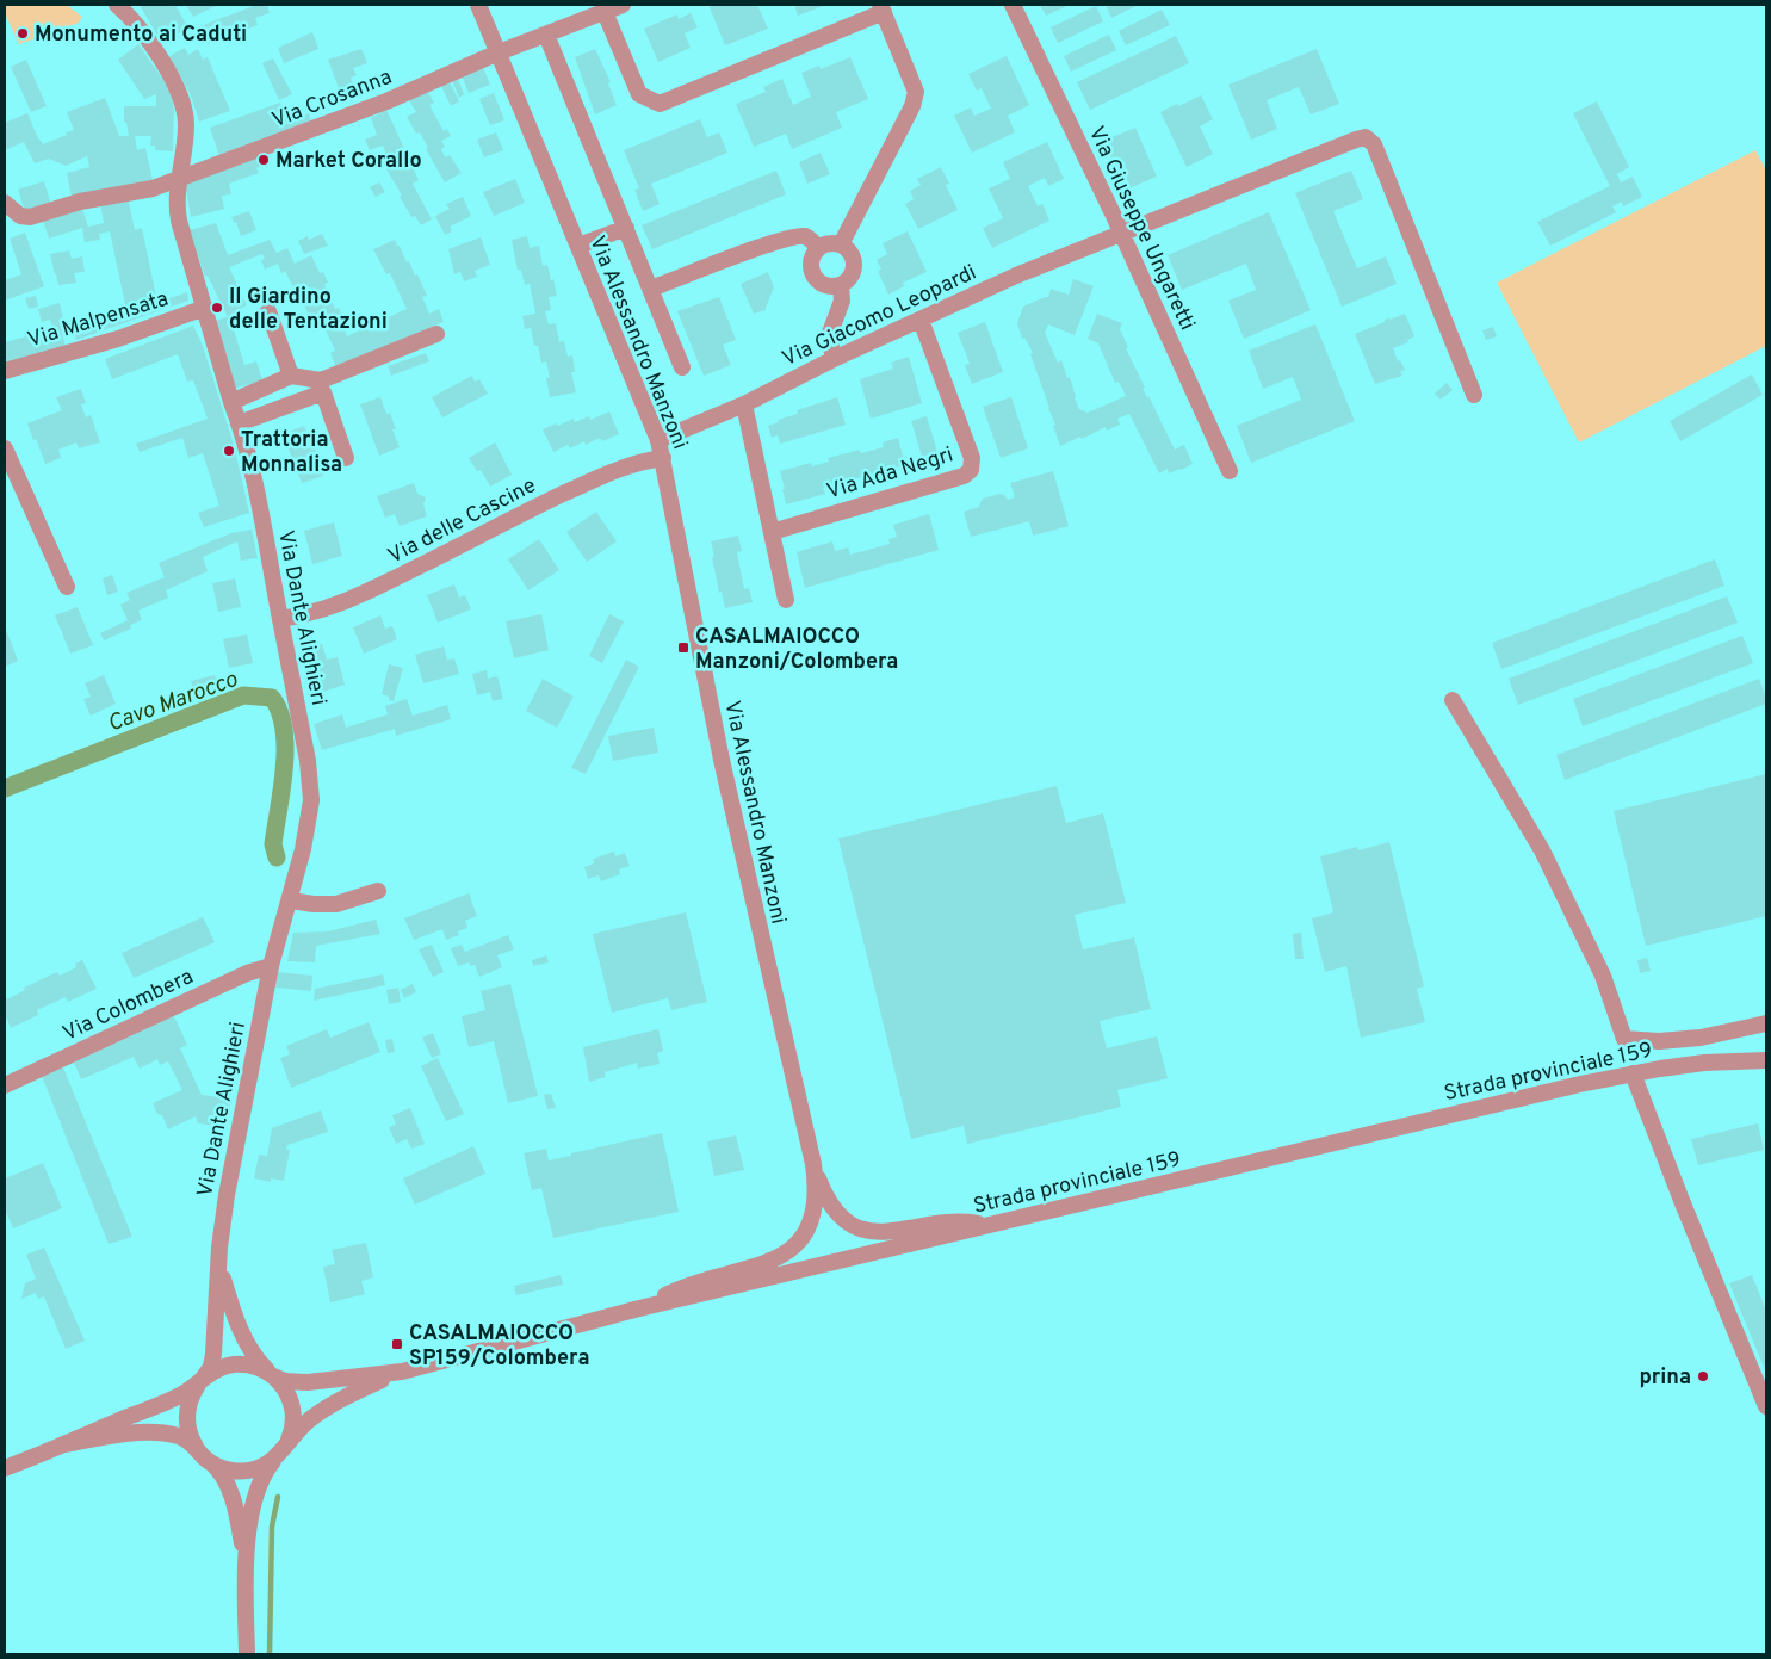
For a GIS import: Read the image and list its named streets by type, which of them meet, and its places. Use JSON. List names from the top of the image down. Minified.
{"streets":{"street":["Via Crosanna","Via Giuseppe Ungaretti","Via Giacomo Leopardi","Via Malpensata","Via Alessandro Manzoni","Via Ada Negri","Via delle Cascine","Via Dante Alighieri","Via Colombera","Strada provinciale 159"]},"crossings":[["Via Crosanna","Via Alessandro Manzoni"],["Via Crosanna","Via Dante Alighieri"],["Via Giuseppe Ungaretti","Via Giacomo Leopardi"],["Via Giacomo Leopardi","Via Alessandro Manzoni"],["Via Giacomo Leopardi","Via Ada Negri"],["Via Malpensata","Via Dante Alighieri"],["Via Alessandro Manzoni","Via delle Cascine"],["Via delle Cascine","Via Dante Alighieri"],["Via Dante Alighieri","Via Colombera"],["Via Dante Alighieri","Strada provinciale 159"]],"water":["Cavo Marocco"],"places":{"other":["Monumento ai Caduti","Market Corallo","Il Giardino delle Tentazioni","Trattoria Monnalisa","prina"],"transit":["CASALMAIOCCO Manzoni/Colombera","CASALMAIOCCO SP159/Colombera"]}}
